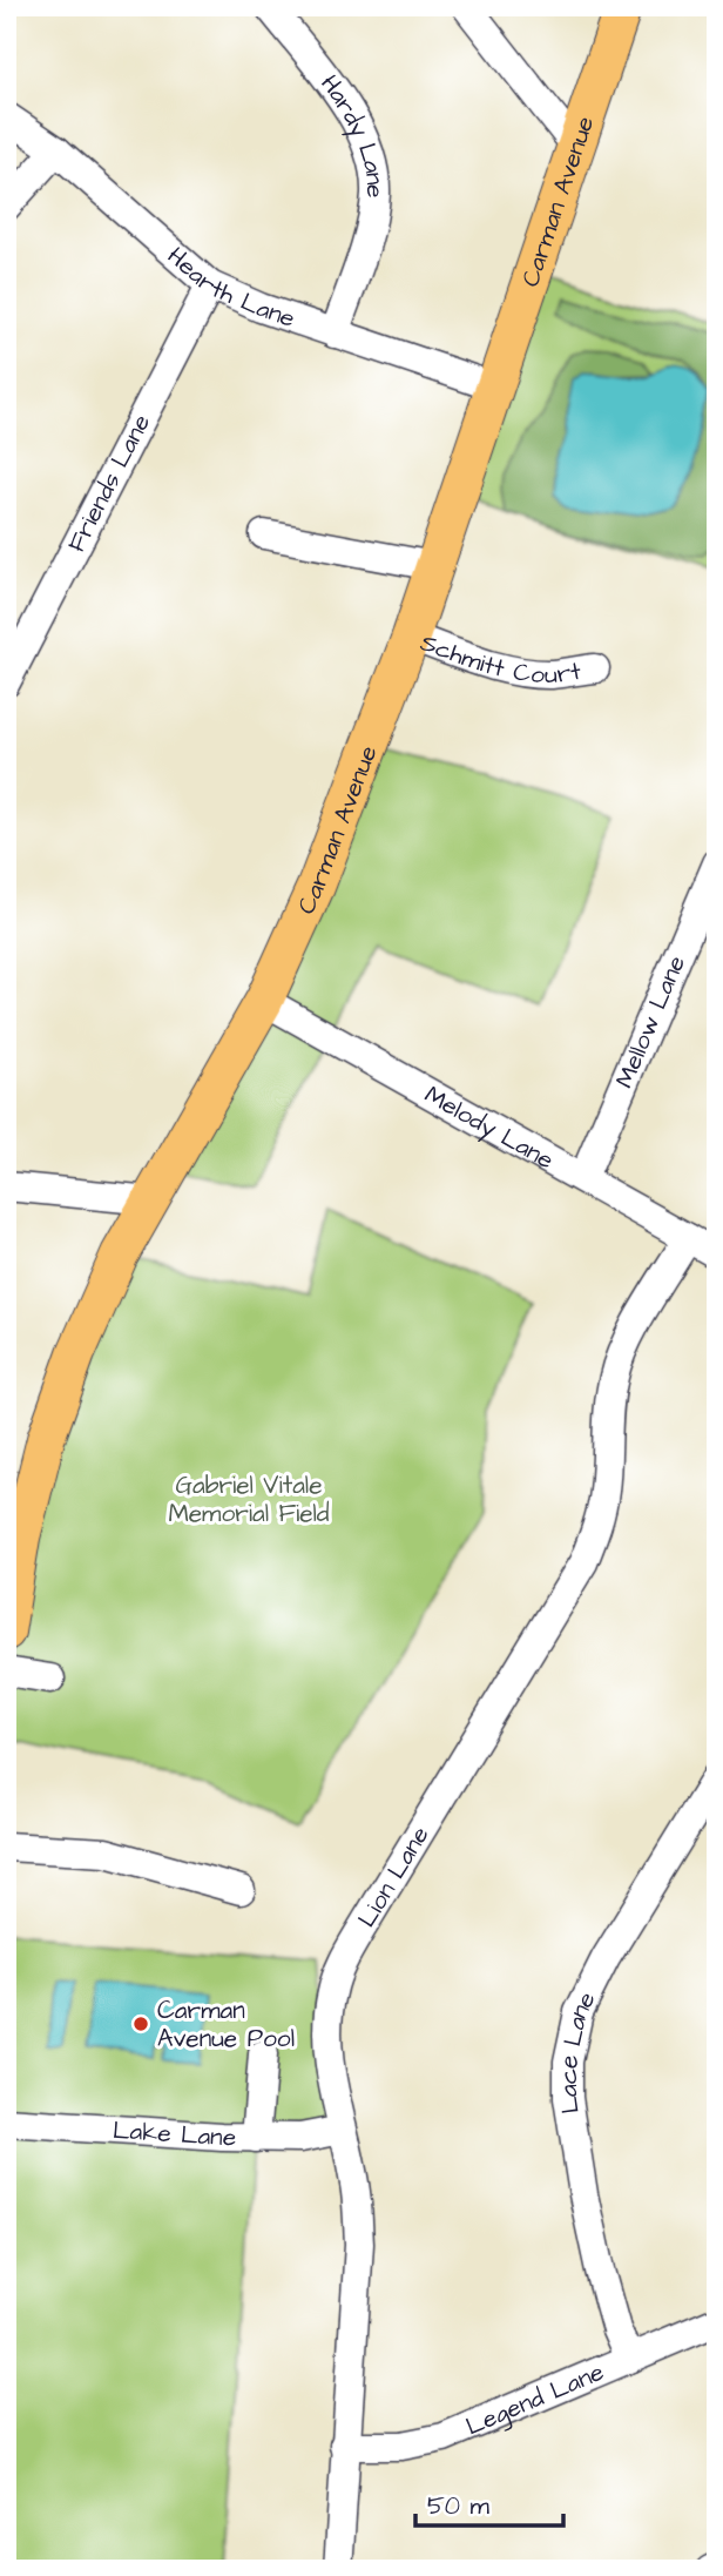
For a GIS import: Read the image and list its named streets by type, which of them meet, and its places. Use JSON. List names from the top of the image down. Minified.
{"streets":{"main road":["Carman Avenue"],"street":["Hardy Lane","Hearth Lane","Friends Lane","Schmitt Court","Mellow Lane","Melody Lane","Lion Lane","Lace Lane","Lake Lane","Legend Lane"]},"crossings":[["Hardy Lane","Hearth Lane"],["Carman Avenue","Hearth Lane"],["Carman Avenue","Schmitt Court"],["Carman Avenue","Melody Lane"],["Hearth Lane","Friends Lane"],["Mellow Lane","Melody Lane"],["Melody Lane","Lion Lane"],["Lion Lane","Lake Lane"],["Lion Lane","Legend Lane"],["Lace Lane","Legend Lane"]],"parks":["Gabriel Vitale Memorial Field"],"places":["Carman Avenue Pool"],"scale_bar":"50 m"}
